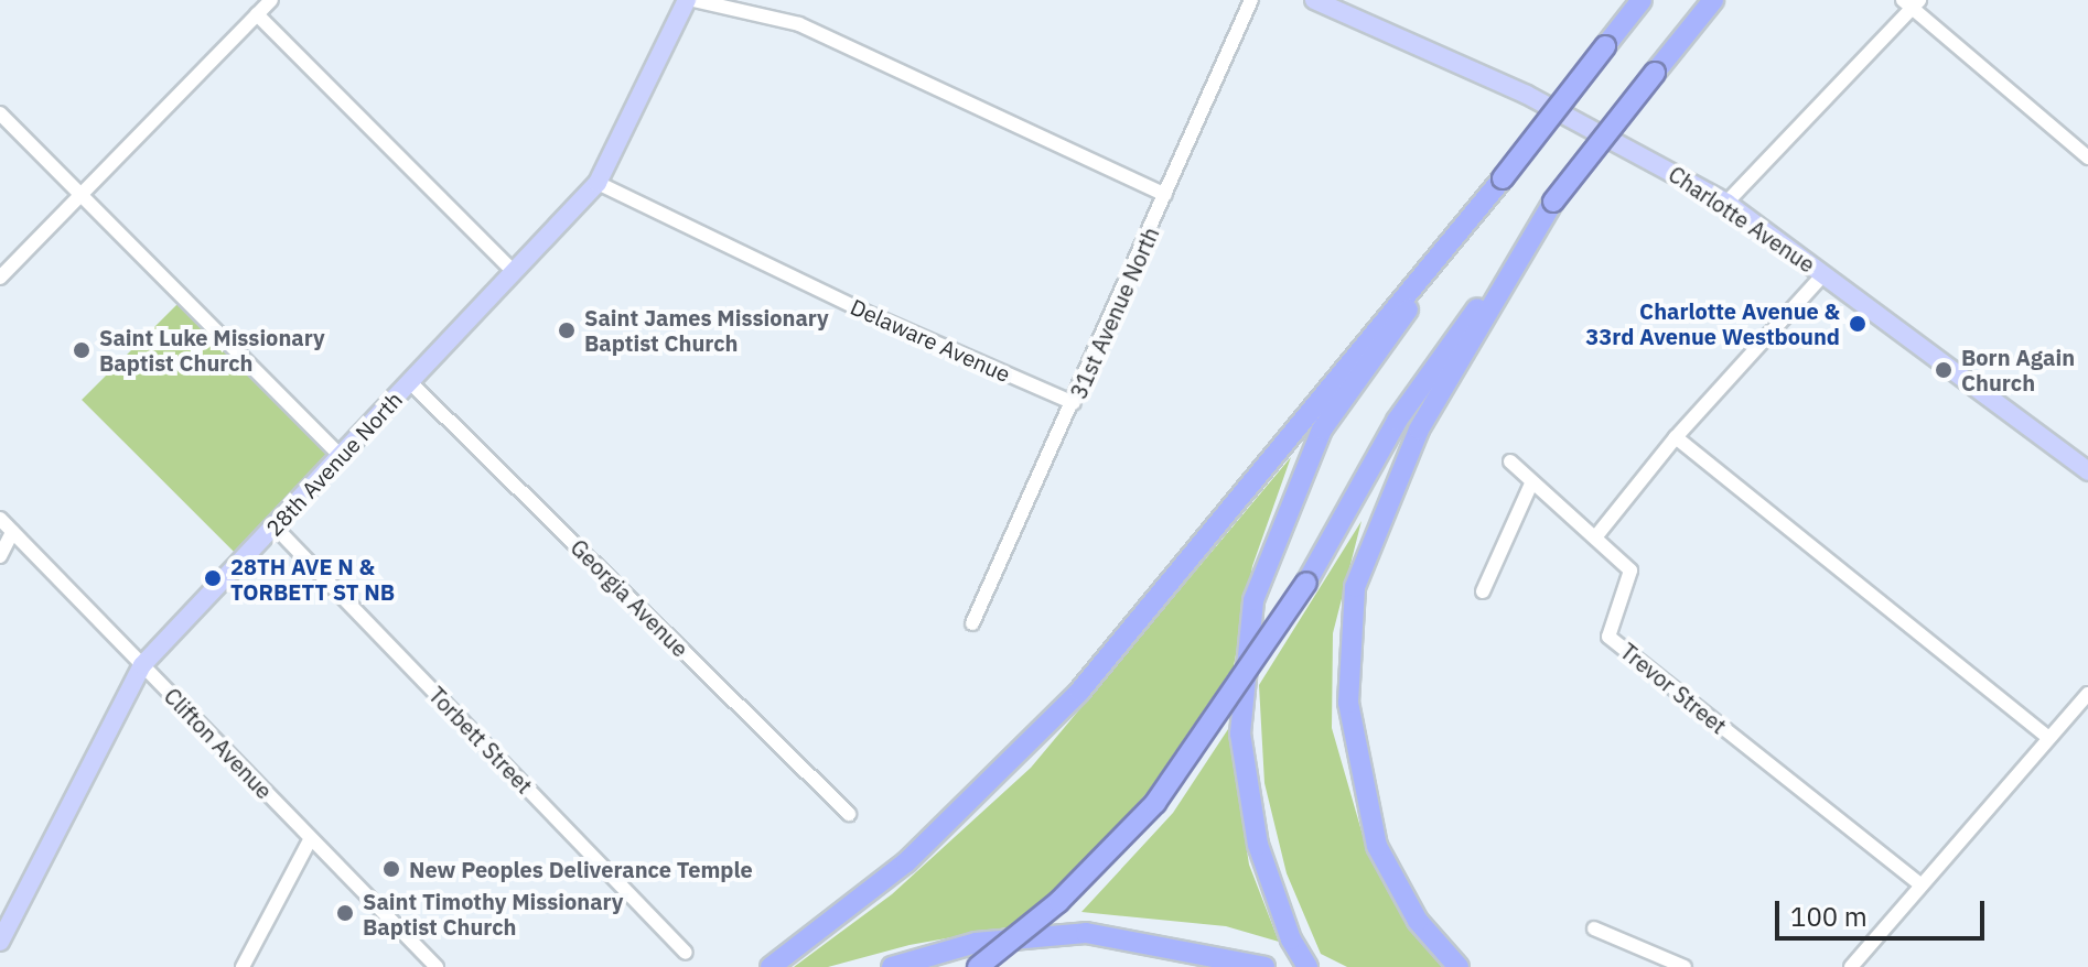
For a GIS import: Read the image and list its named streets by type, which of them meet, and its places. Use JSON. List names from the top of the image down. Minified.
{"streets":{"main road":["Charlotte Avenue","28th Avenue North"],"street":["31st Avenue North","Delaware Avenue","Georgia Avenue","Trevor Street","Torbett Street","Clifton Avenue"]},"crossings":[["31st Avenue North","Delaware Avenue"],["Delaware Avenue","28th Avenue North"],["28th Avenue North","Georgia Avenue"],["28th Avenue North","Torbett Street"],["28th Avenue North","Clifton Avenue"]],"places":["Charlotte Avenue & 33rd Avenue Westbound","Saint James Missionary Baptist Church","Saint Luke Missionary Baptist Church","Born Again Church","28TH AVE N & TORBETT ST NB","New Peoples Deliverance Temple","Saint Timothy Missionary Baptist Church"],"scale_bar":"100 m"}
